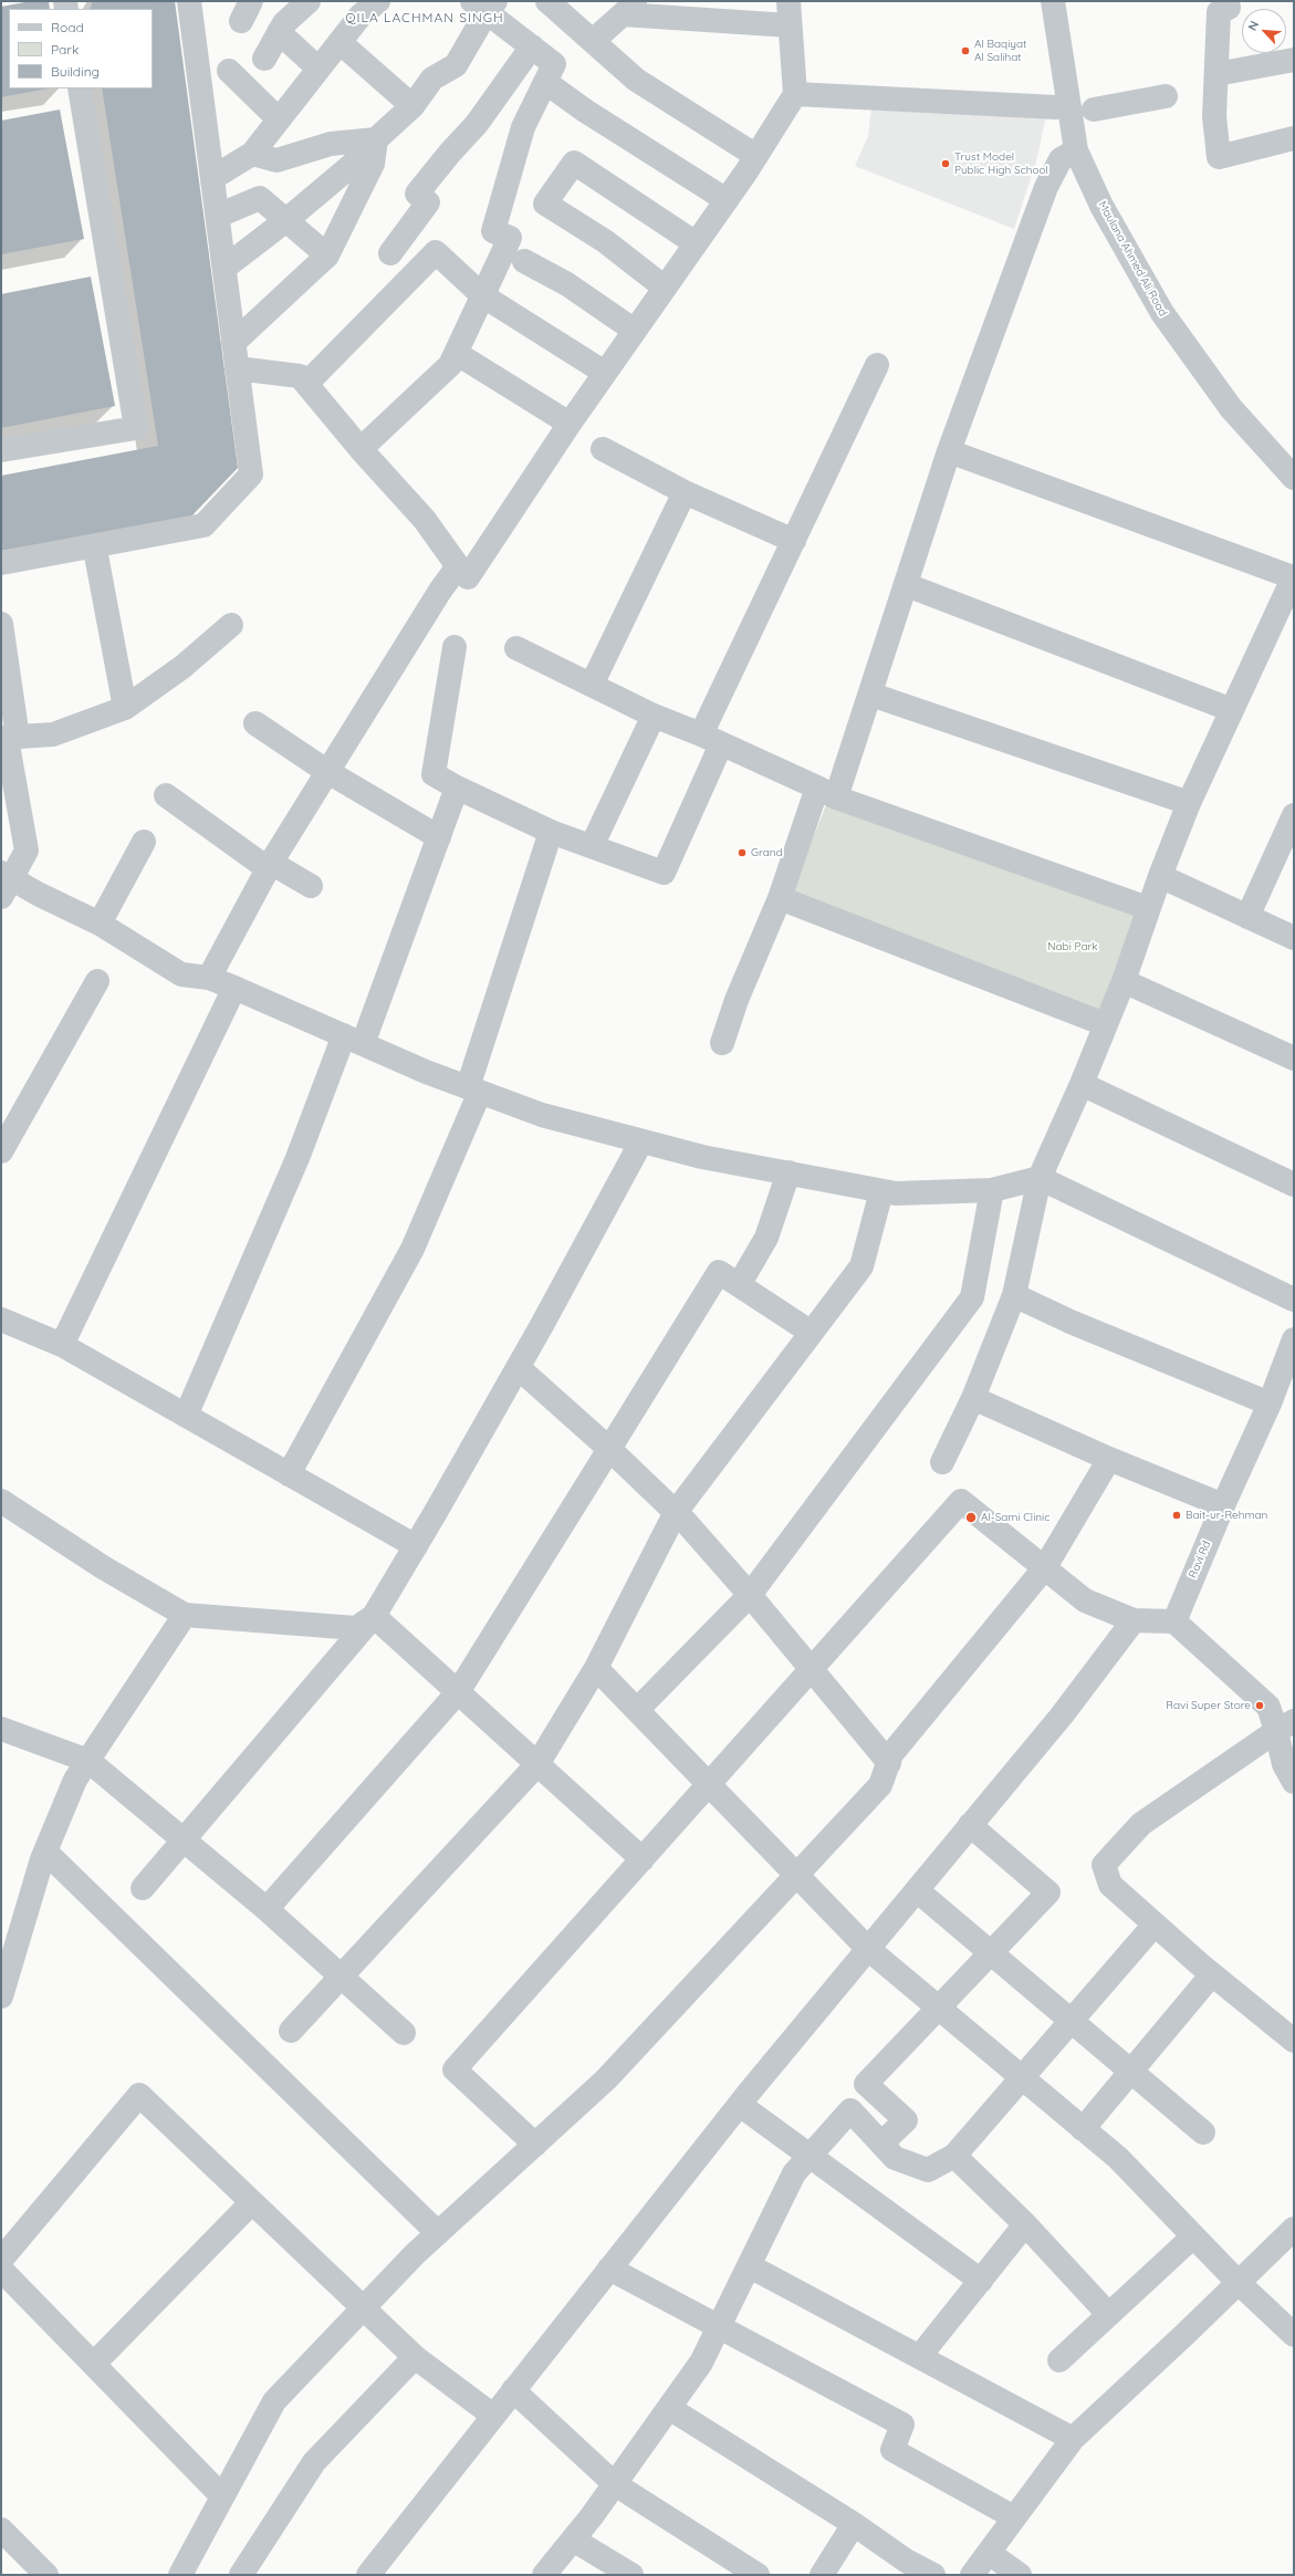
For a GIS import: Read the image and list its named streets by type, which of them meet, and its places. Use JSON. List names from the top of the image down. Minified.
{"streets":{"street":["Maulana Ahmed Ali Road","Ravi Rd"]},"districts":["QILA LACHMAN SINGH"],"parks":["Nabi Park"],"places":["Al Baqiyat Al Salihat","Trust Model Public High School","Grand","Bait-ur-Rehman","Al-Sami Clinic","Ravi Super Store"],"legend":["Road","Park","Building"],"north":"top left"}
